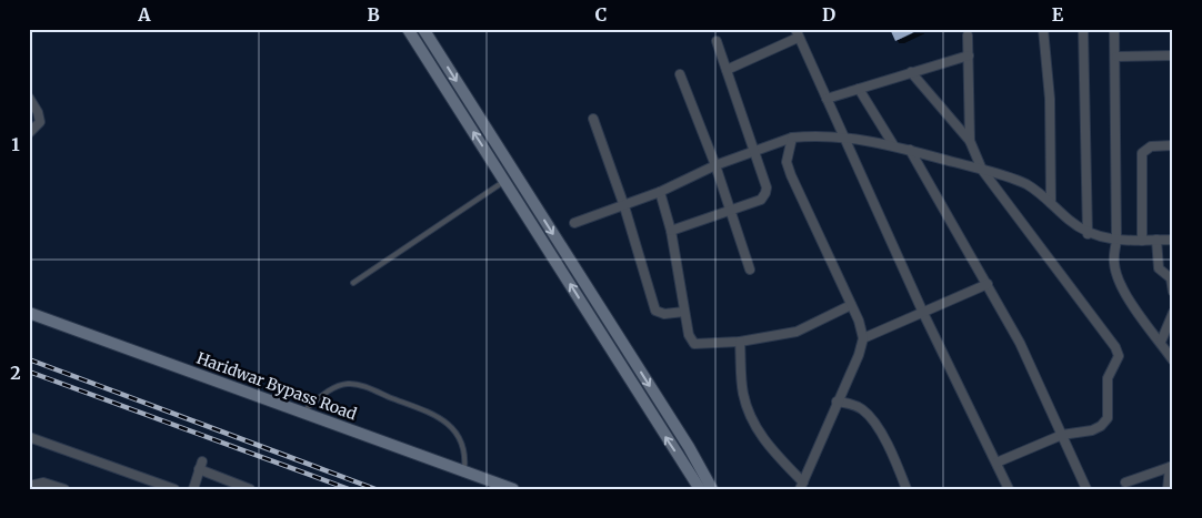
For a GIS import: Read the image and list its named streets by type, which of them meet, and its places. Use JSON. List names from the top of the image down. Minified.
{"streets":{"main road":["Haridwar Bypass Road"]},"grid":{"columns":["A","B","C","D","E"],"rows":["1","2"]}}
